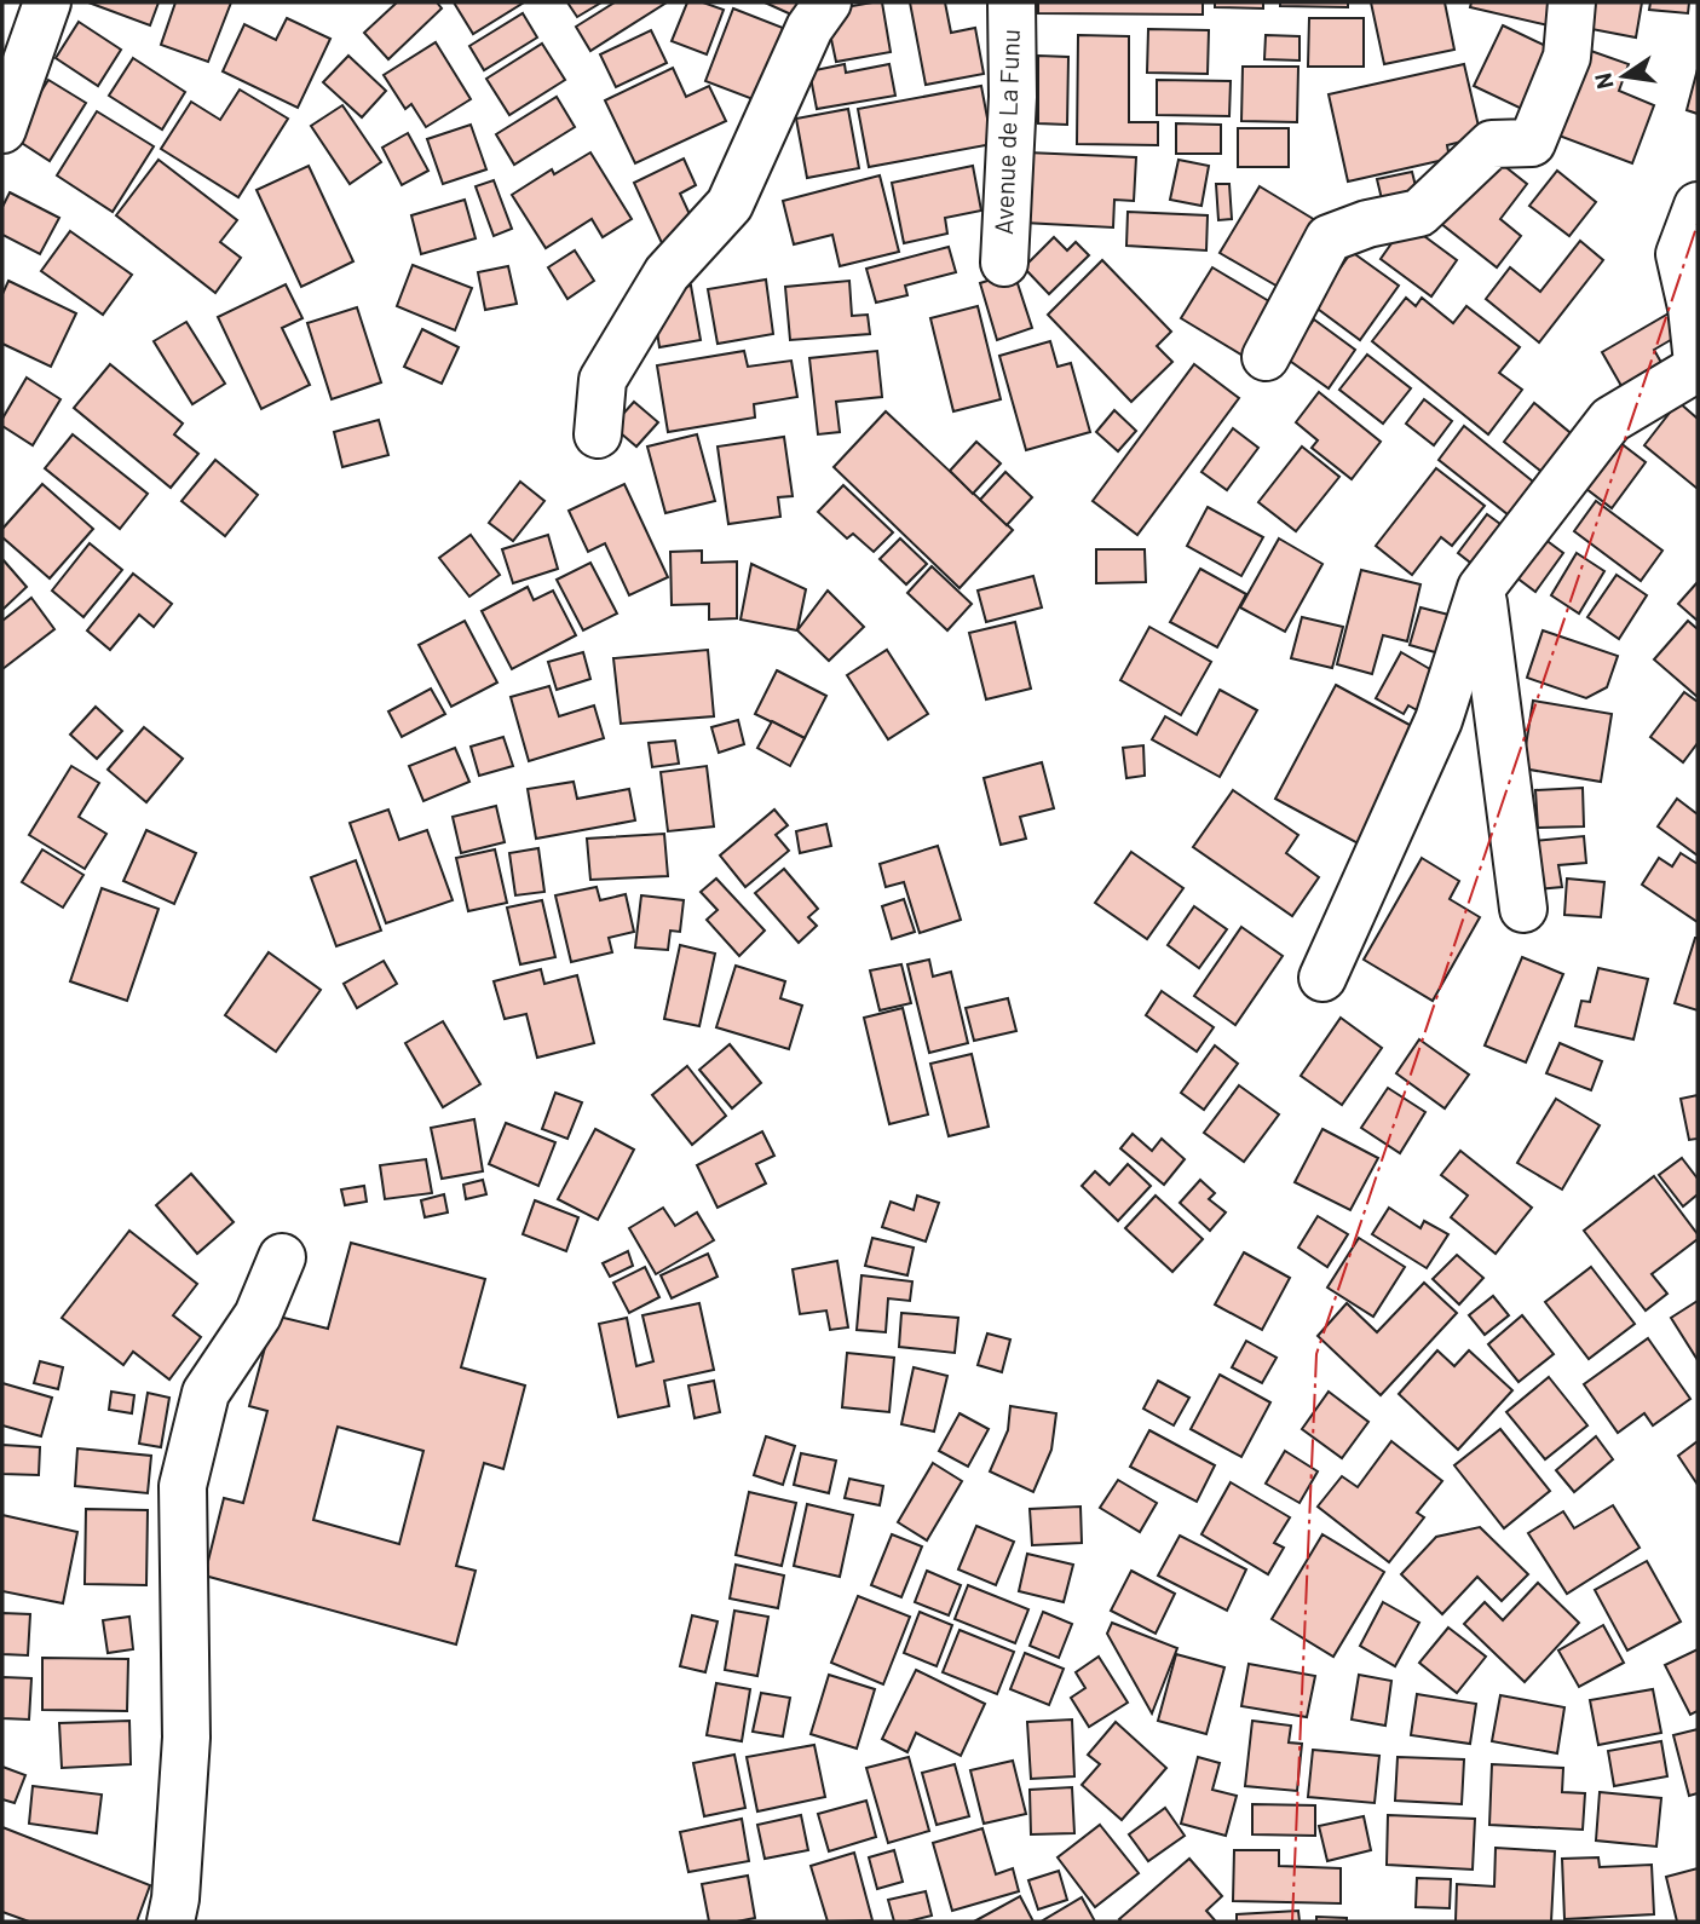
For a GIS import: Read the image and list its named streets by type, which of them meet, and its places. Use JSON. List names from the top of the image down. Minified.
{"streets":{"street":["Avenue de La Funu"]},"north":"left"}
